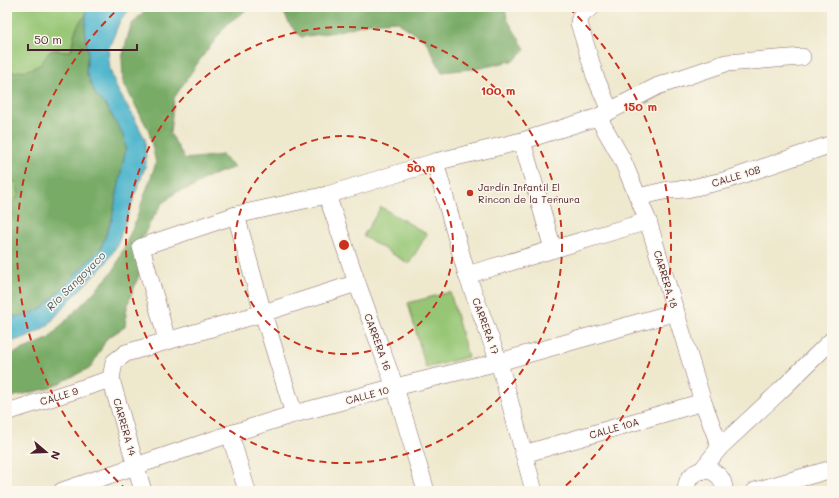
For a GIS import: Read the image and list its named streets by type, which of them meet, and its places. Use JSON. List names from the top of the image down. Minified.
{"streets":{"street":["CALLE 10B","CARRERA 18","CARRERA 17","CARRERA 16","CALLE 10","CALLE 9","CARRERA 14","CALLE 10A"]},"crossings":[["CALLE 10B","CARRERA 18"],["CARRERA 18","CALLE 10"],["CARRERA 18","CALLE 10A"],["CARRERA 17","CALLE 10"],["CARRERA 17","CALLE 10A"],["CARRERA 16","CALLE 10"],["CALLE 10","CARRERA 14"],["CALLE 9","CARRERA 14"]],"water":["Río Sangoyaco"],"places":["Jardín Infantil El Rincon de la Ternura"],"scale_bar":"50 m","north":"right","rings":["100 m","150 m","50 m"]}
